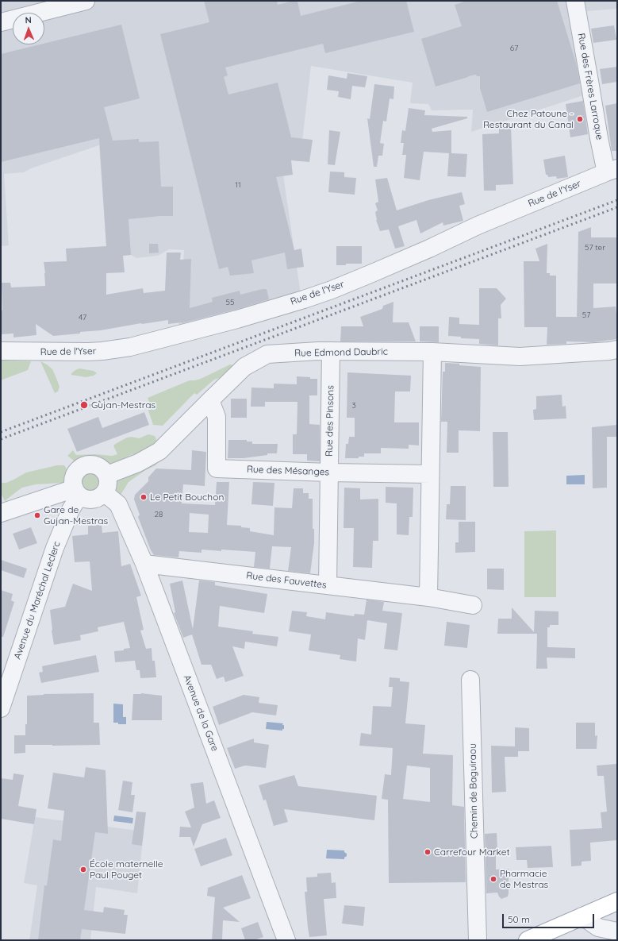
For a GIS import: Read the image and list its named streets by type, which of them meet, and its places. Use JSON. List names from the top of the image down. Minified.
{"streets":{"street":["Rue des Frères Larroque","Rue de l'Yser","Rue Edmond Daubric","Rue des Pinsons","Rue des Mésanges","Rue des Fauvettes","Avenue du Maréchal Leclerc","Avenue de la Gare","Chemin de Baguiraou"]},"crossings":[["Rue des Frères Larroque","Rue de l'Yser"],["Rue Edmond Daubric","Rue des Pinsons"],["Rue Edmond Daubric","Rue des Mésanges"],["Rue Edmond Daubric","Avenue du Maréchal Leclerc"],["Rue Edmond Daubric","Avenue de la Gare"],["Rue des Pinsons","Rue des Mésanges"],["Rue des Pinsons","Rue des Fauvettes"],["Rue des Fauvettes","Avenue de la Gare"],["Avenue du Maréchal Leclerc","Avenue de la Gare"]],"places":["Chez Patoune - Restaurant du Canal","Gujan-Mestras","Le Petit Bouchon","Gare de Gujan-Mestras","Carrefour Market","École maternelle Paul Pouget","Pharmacie de Mestras"],"house_numbers":["67","11","57 ter","55","57","47","3","28"],"scale_bar":"50 m","north":"top"}
